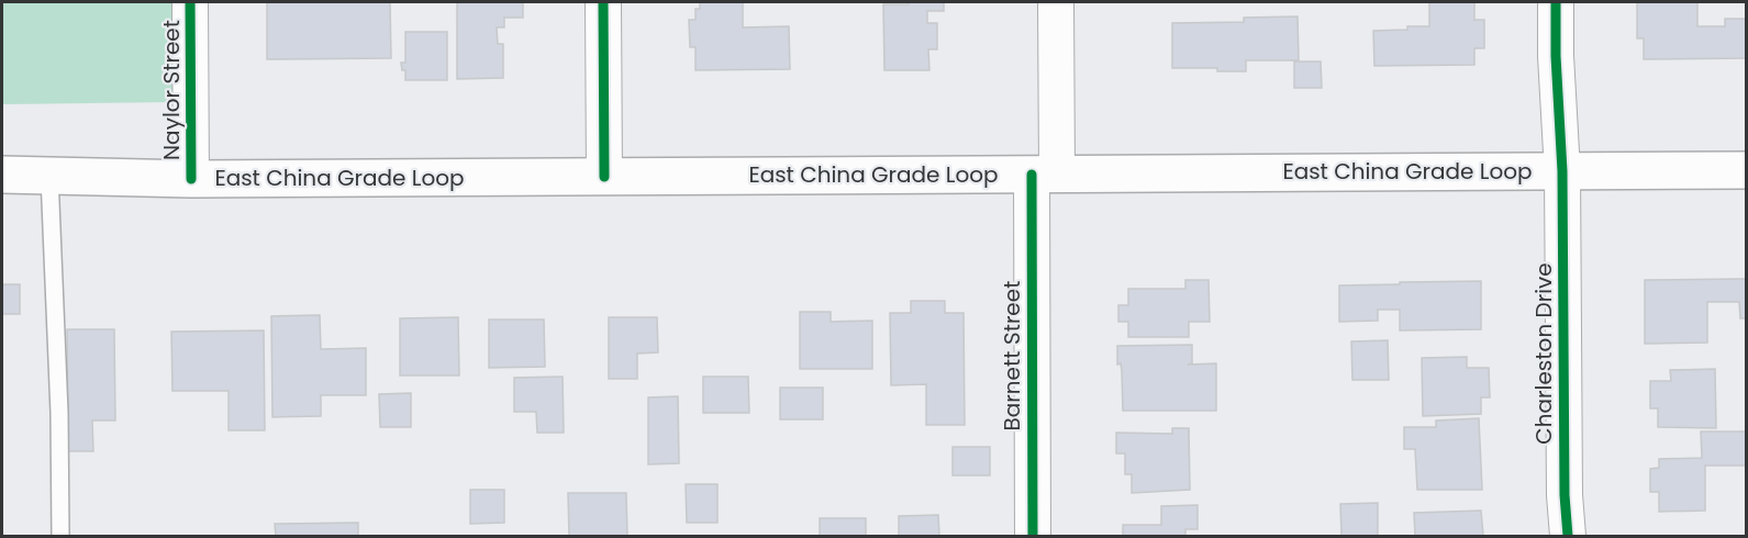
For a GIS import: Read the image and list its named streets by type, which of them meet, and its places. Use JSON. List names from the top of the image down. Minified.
{"streets":{"main road":["East China Grade Loop"],"street":["Naylor Street","Charleston Drive","Barnett Street"]},"crossings":[["Naylor Street","East China Grade Loop"],["East China Grade Loop","Charleston Drive"],["East China Grade Loop","Barnett Street"]]}
